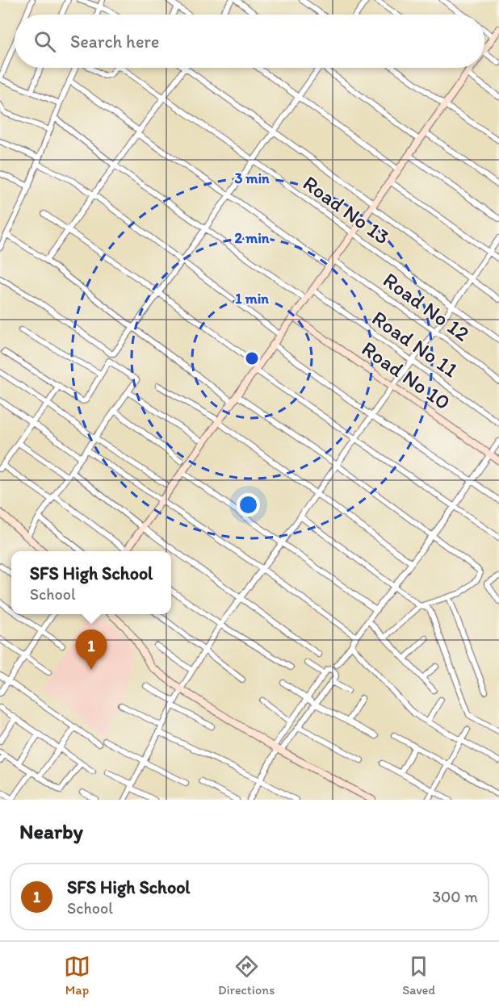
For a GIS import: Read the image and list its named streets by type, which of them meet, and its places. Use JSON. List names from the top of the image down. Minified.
{"streets":{"street":["Road No 13","Road No 12","Road No 11","Road No 10"]},"page":{"search":"Search here","popup":["SFS High School","School"],"pins":"1","heading":"Nearby","list":[{"mark":"1","name":"SFS High School","note":"School","value":"300 m"}],"nav":["Map","Directions","Saved"]},"rings":["3 min","2 min","1 min"]}
